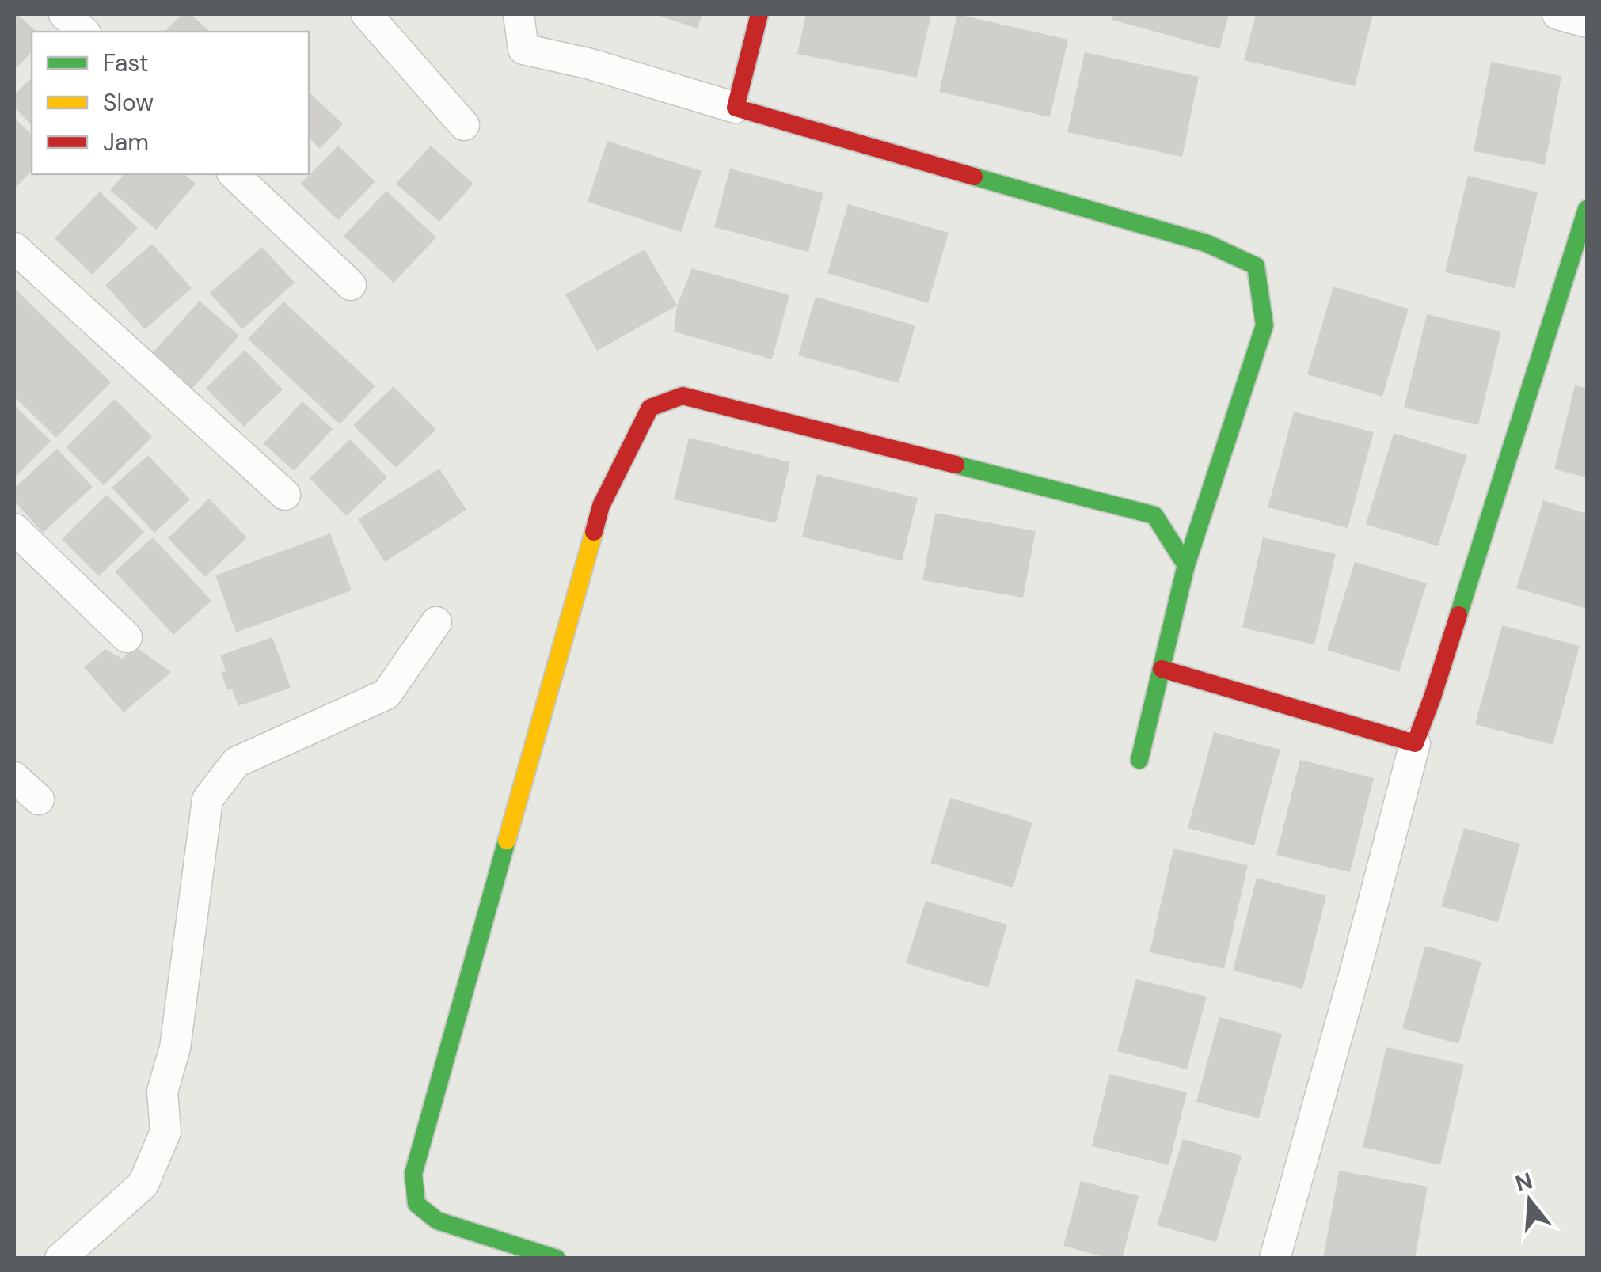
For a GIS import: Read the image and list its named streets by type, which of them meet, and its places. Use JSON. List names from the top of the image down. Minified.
{"legend":["Fast","Slow","Jam"],"north":"top"}
